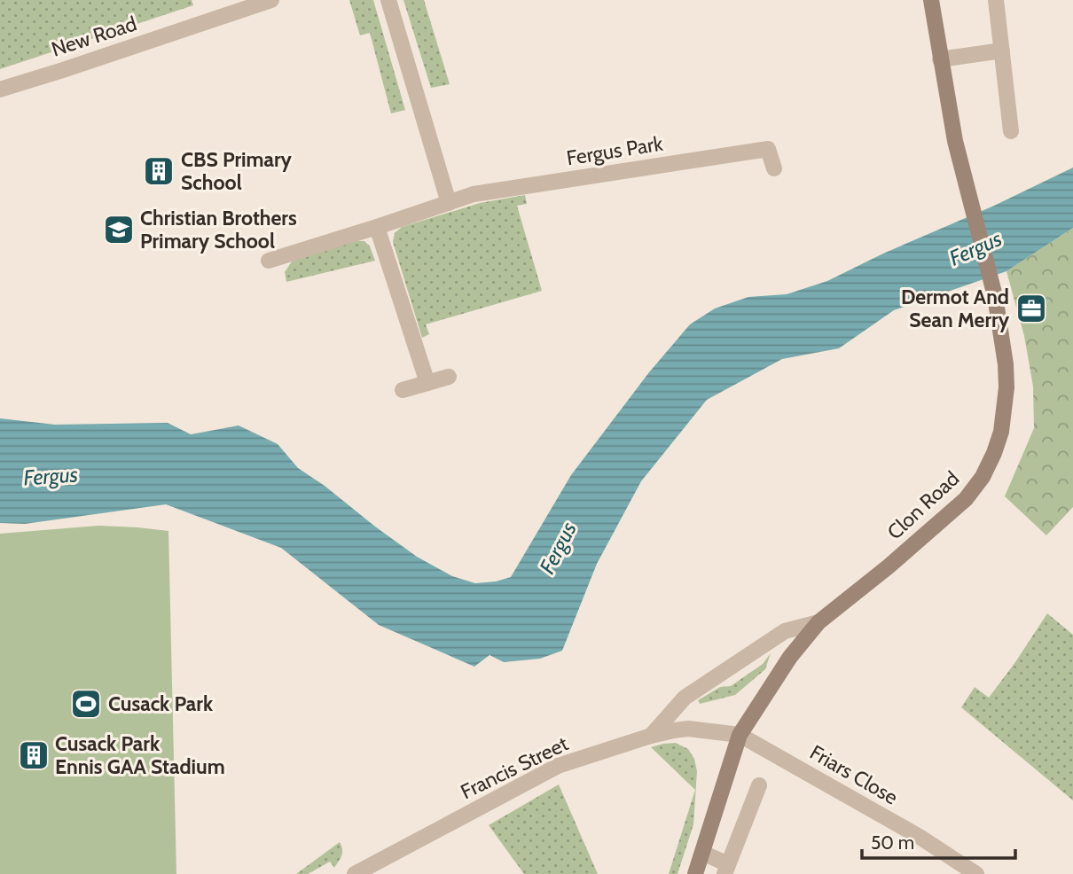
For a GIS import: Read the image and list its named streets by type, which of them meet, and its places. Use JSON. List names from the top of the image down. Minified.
{"streets":{"main road":["Clon Road"],"street":["New Road","Fergus Park","Francis Street","Friars Close"]},"crossings":[["Clon Road","Francis Street"],["Clon Road","Friars Close"],["Francis Street","Friars Close"]],"water":["Fergus"],"places":{"building":["CBS Primary School","Cusack Park Ennis GAA Stadium"],"school or university":["Christian Brothers Primary School"],"office":["Dermot And Sean Merry"],"sports":["Cusack Park"]},"scale_bar":"50 m"}
